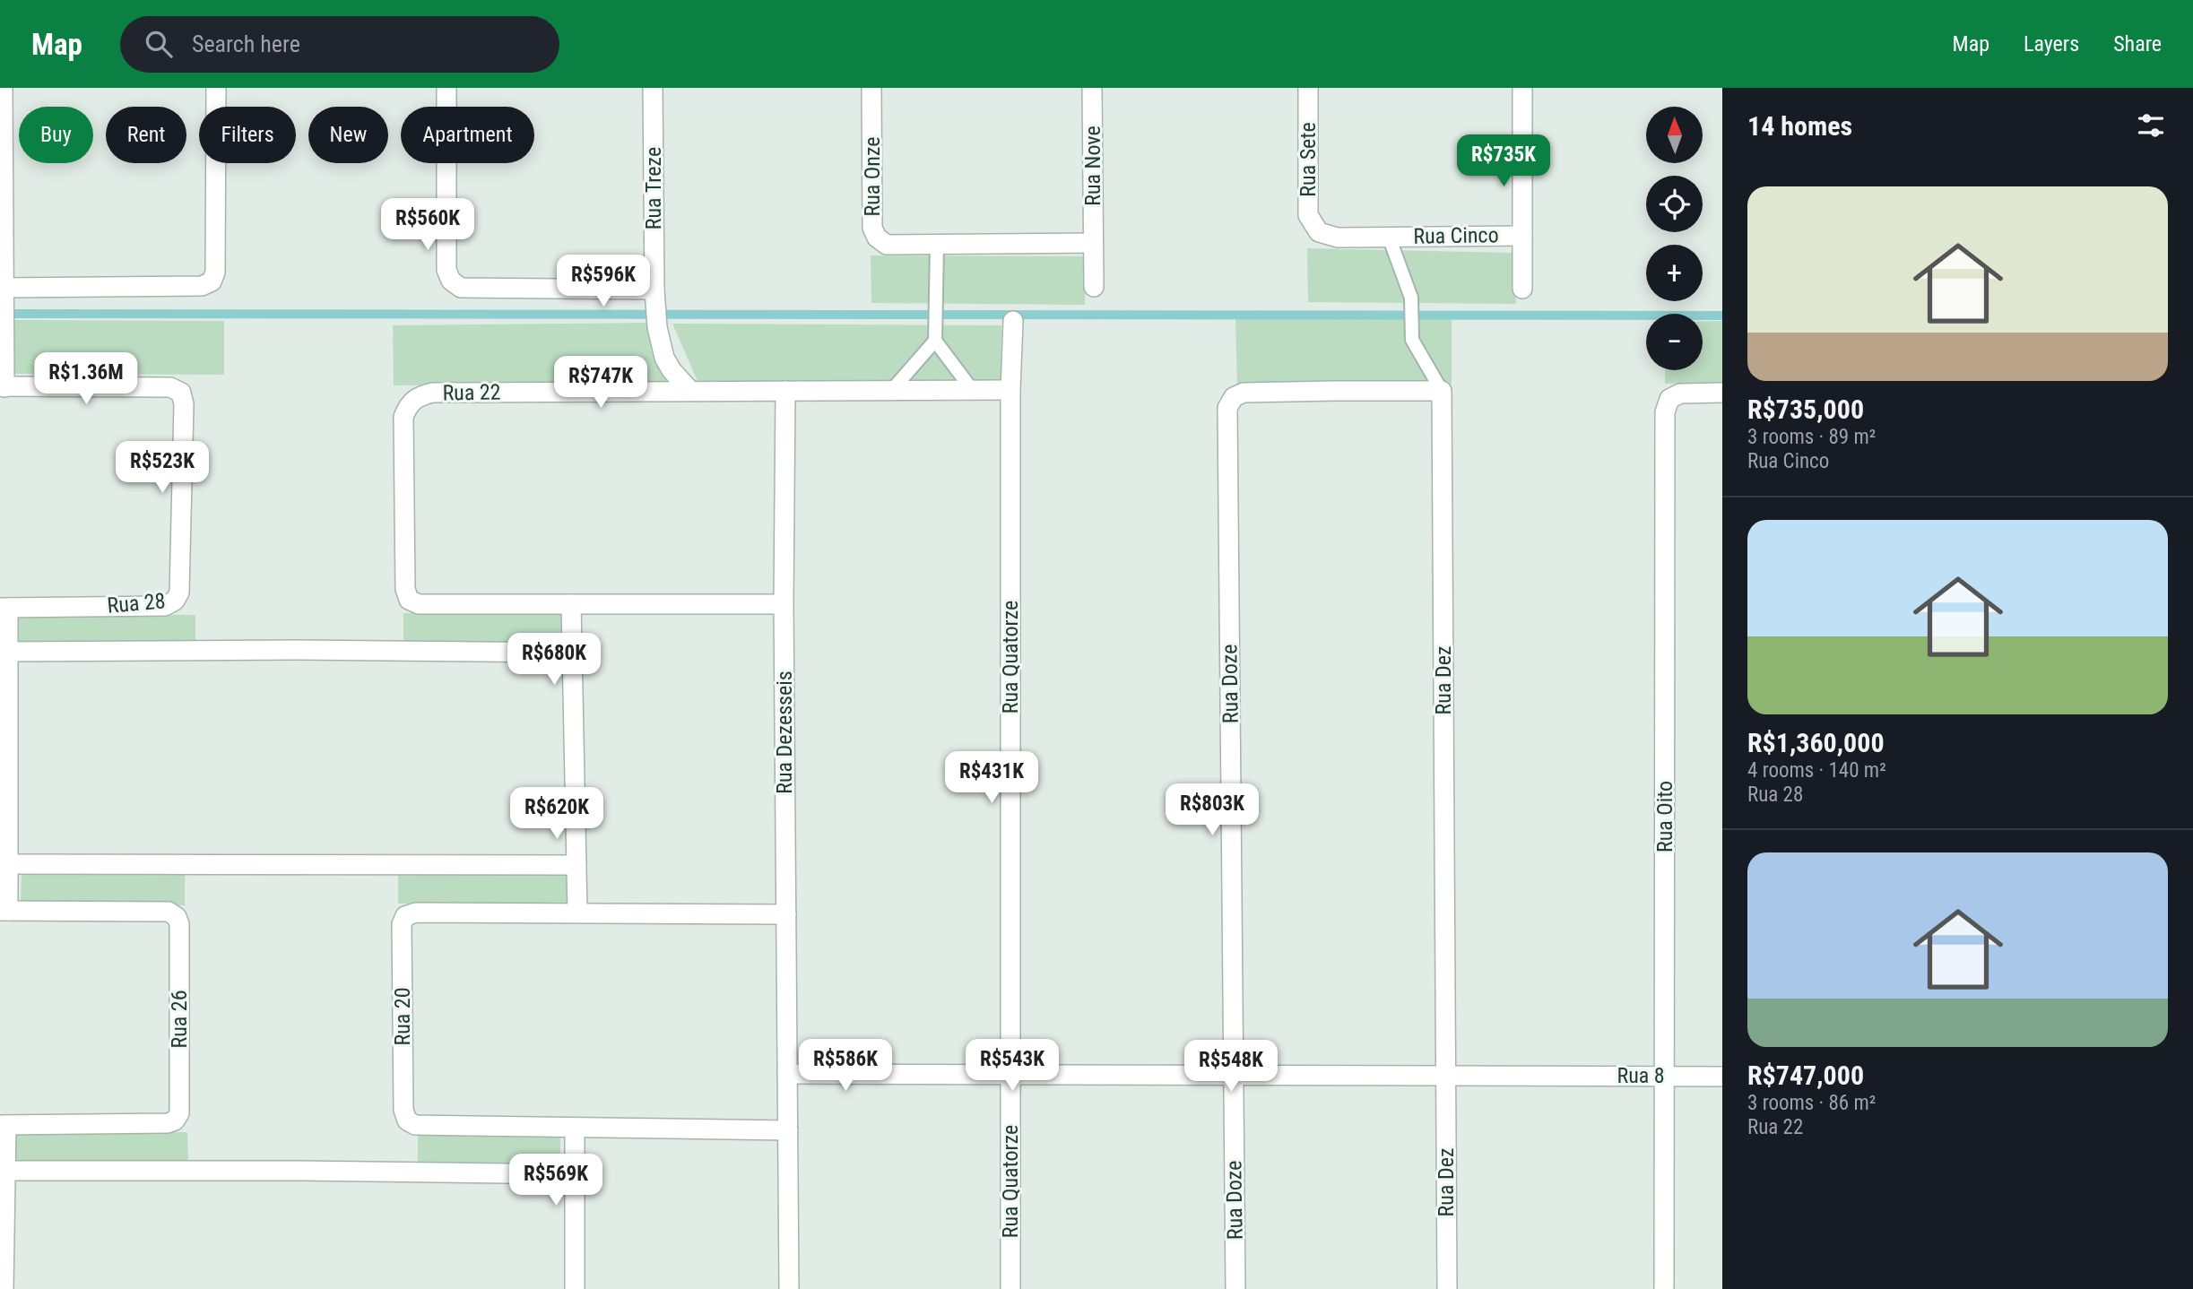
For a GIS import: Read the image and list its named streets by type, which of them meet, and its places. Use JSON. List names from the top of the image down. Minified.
{"streets":{"street":["Rua Sete","Rua Nove","Rua Onze","Rua Treze","Rua Cinco","Rua 22","Rua 28","Rua Quatorze","Rua Dez","Rua Doze","Rua Dezesseis","Rua Oito","Rua 20","Rua 26","Rua 8"]},"crossings":[["Rua Sete","Rua Cinco"],["Rua Nove","Rua Onze"],["Rua Treze","Rua 22"],["Rua 22","Rua Dezesseis"],["Rua 28","Rua 26"],["Rua Dez","Rua Doze"],["Rua Dez","Rua 8"],["Rua Dezesseis","Rua 20"],["Rua Oito","Rua 8"]],"north":"top","page":{"header":"Map","search":"Search here","nav":["Map","Layers","Share"],"heading":"14 homes","map_buttons":["+","−"],"chip":["Buy","Rent","Filters","New","Apartment"],"price":["R$735K","R$560K","R$596K","R$1.36M","R$747K","R$523K","R$680K","R$431K","R$803K","R$620K","R$586K","R$543K","R$548K","R$569K"],"list":[{"name":"R$735,000","note":"3 rooms · 89 m² · Rua Cinco"},{"name":"R$1,360,000","note":"4 rooms · 140 m² · Rua 28"},{"name":"R$747,000","note":"3 rooms · 86 m² · Rua 22"}]}}
